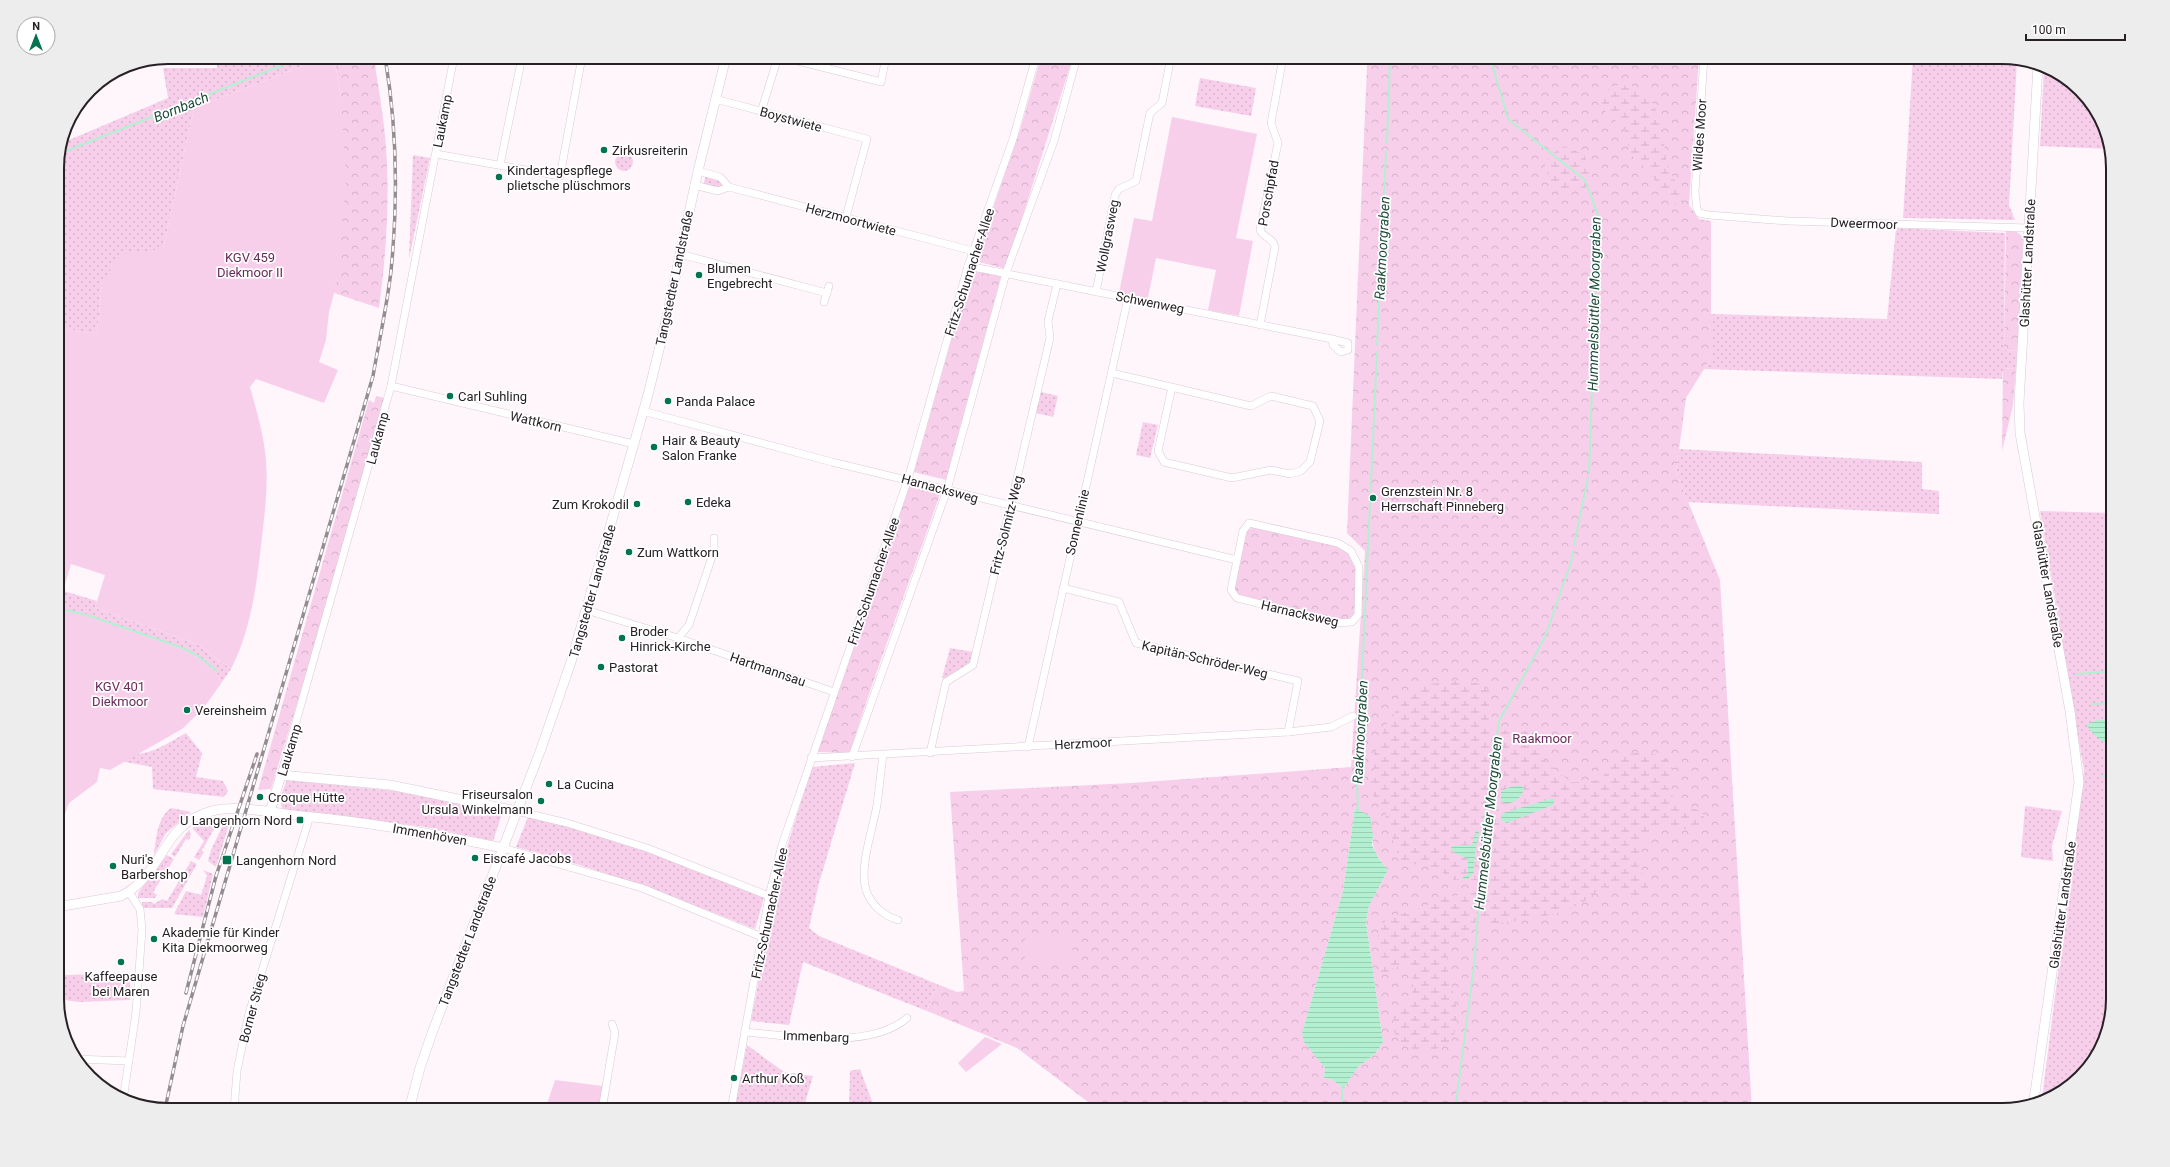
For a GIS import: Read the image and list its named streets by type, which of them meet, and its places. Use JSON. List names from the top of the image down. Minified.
{"streets":{"street":["Boystwiete","Laukamp","Wildes Moor","Porschpfad","Herzmoortwiete","Dweermoor","Wollgrasweg","Glashütter Landstraße","Fritz-Schumacher-Allee","Tangstedter Landstraße","Schwenweg","Wattkorn","Harnacksweg","Sonnenlinie","Fritz-Solmitz-Weg","Kapitän-Schröder-Weg","Hartmannsau","Herzmoor","Immenhöven","Borner Stieg","Immenbarg"]},"crossings":[["Boystwiete","Herzmoortwiete"],["Boystwiete","Tangstedter Landstraße"],["Laukamp","Wattkorn"],["Laukamp","Immenhöven"],["Wildes Moor","Dweermoor"],["Porschpfad","Schwenweg"],["Herzmoortwiete","Fritz-Schumacher-Allee"],["Herzmoortwiete","Tangstedter Landstraße"],["Dweermoor","Glashütter Landstraße"],["Wollgrasweg","Schwenweg"],["Fritz-Schumacher-Allee","Schwenweg"],["Fritz-Schumacher-Allee","Harnacksweg"],["Fritz-Schumacher-Allee","Hartmannsau"],["Fritz-Schumacher-Allee","Herzmoor"],["Fritz-Schumacher-Allee","Immenhöven"],["Fritz-Schumacher-Allee","Immenbarg"],["Tangstedter Landstraße","Wattkorn"],["Tangstedter Landstraße","Harnacksweg"],["Tangstedter Landstraße","Hartmannsau"],["Tangstedter Landstraße","Immenhöven"],["Schwenweg","Sonnenlinie"],["Schwenweg","Fritz-Solmitz-Weg"],["Harnacksweg","Sonnenlinie"],["Harnacksweg","Fritz-Solmitz-Weg"],["Sonnenlinie","Kapitän-Schröder-Weg"],["Sonnenlinie","Herzmoor"],["Fritz-Solmitz-Weg","Herzmoor"],["Kapitän-Schröder-Weg","Herzmoor"],["Immenhöven","Borner Stieg"]],"water":["Bornbach","Raakmoorgraben","Hummelsbüttler Moorgraben"],"parks":["KGV 459 Diekmoor II","KGV 401 Diekmoor","Raakmoor"],"places":{"other":["Zirkusreiterin","Kindertagespflege plietsche plüschmors","Blumen Engebrecht","Carl Suhling","Panda Palace","Hair & Beauty Salon Franke","Grenzstein Nr. 8 Herrschaft Pinneberg","Edeka","Zum Krokodil","Zum Wattkorn","Broder Hinrick-Kirche","Pastorat","Vereinsheim","La Cucina","Croque Hütte","Friseursalon Ursula Winkelmann","Eiscafé Jacobs","Nuri's Barbershop","Akademie für Kinder Kita Diekmoorweg","Kaffeepause bei Maren","Arthur Koß"],"transit":["U Langenhorn Nord","Langenhorn Nord"]},"scale_bar":"100 m","north":"top"}
